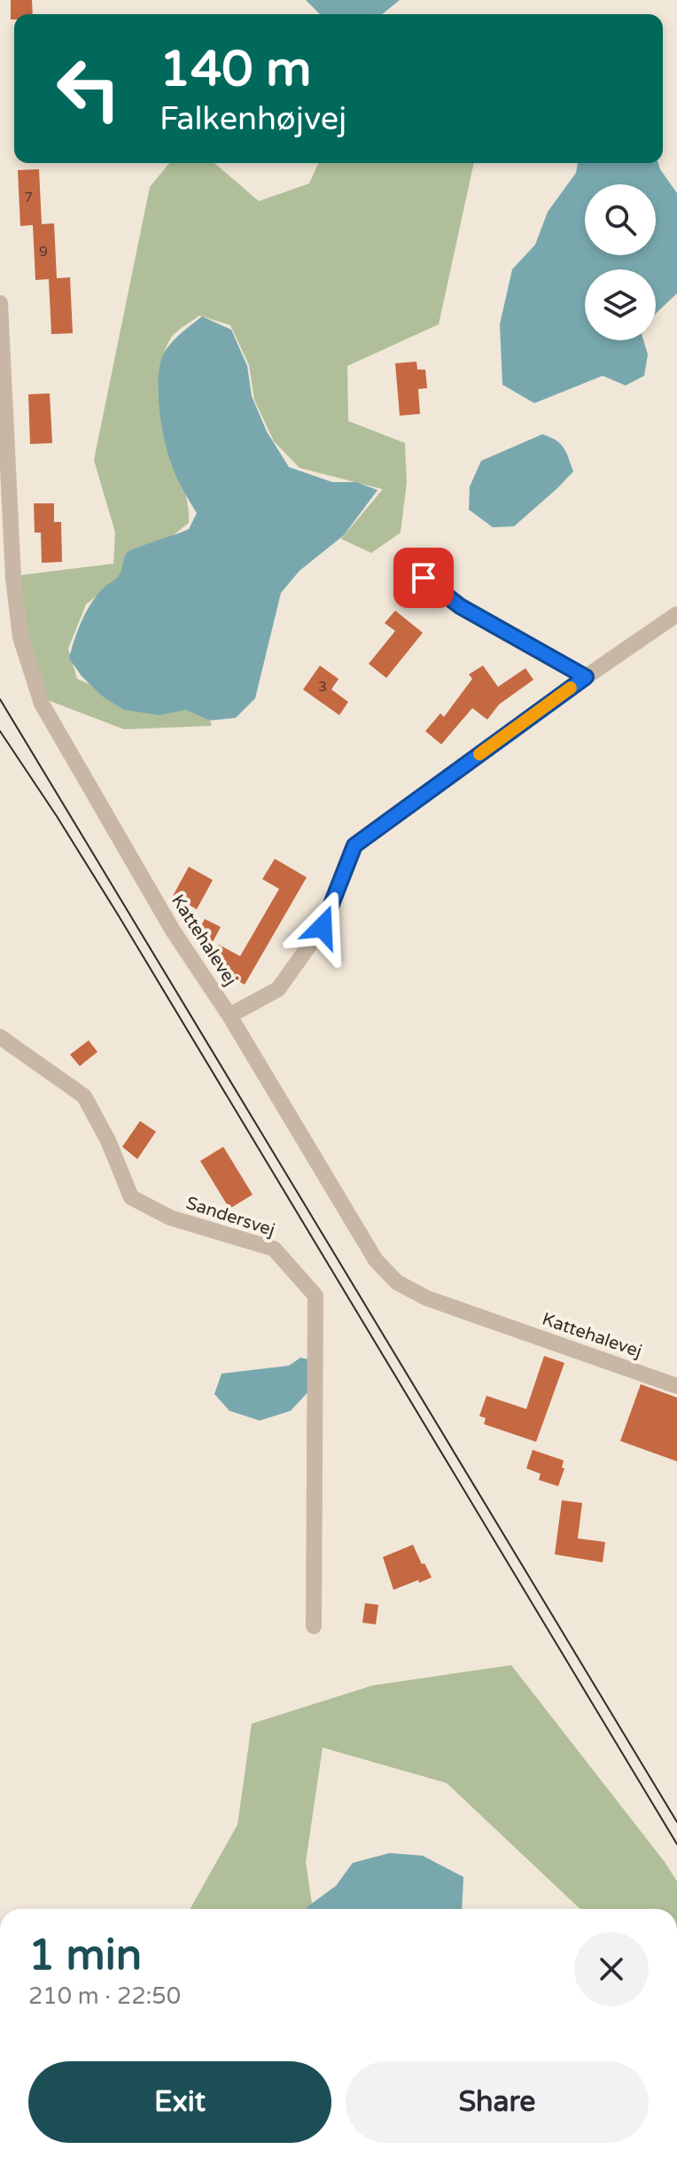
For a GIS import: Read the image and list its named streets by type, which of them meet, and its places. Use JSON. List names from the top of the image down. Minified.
{"streets":{"street":["Kattehalevej","Sandersvej"]},"house_numbers":["7","9","3"],"page":{"turn":["140 m","Falkenhøjvej"],"heading":["1 min","210 m · 22:50"],"buttons":["Exit","Share"]}}
